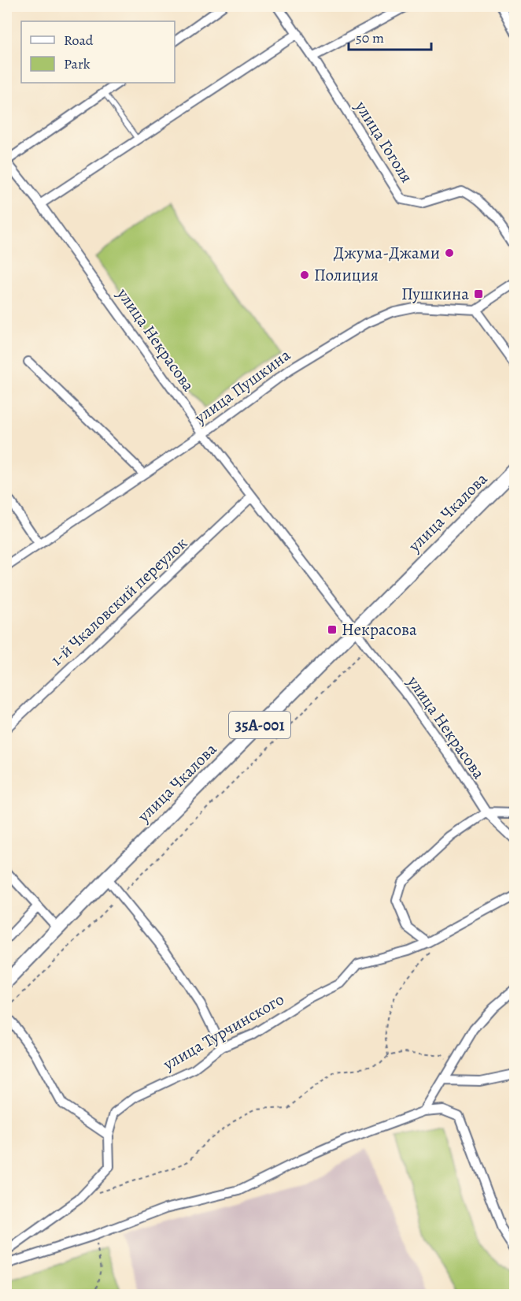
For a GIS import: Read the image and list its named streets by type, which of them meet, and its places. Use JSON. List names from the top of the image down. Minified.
{"streets":{"main road":["улица Чкалова","35А-001"],"street":["улица Гоголя","улица Некрасова","улица Пушкина","1-й Чкаловский переулок","улица Турчинского"]},"crossings":[["улица Некрасова","улица Пушкина"],["улица Некрасова","улица Чкалова"],["улица Некрасова","1-й Чкаловский переулок"]],"places":{"other":["Джума-Джами","Полиция"],"transit":["Пушкина","Некрасова"]},"legend":["Road","Park"],"scale_bar":"50 m"}
